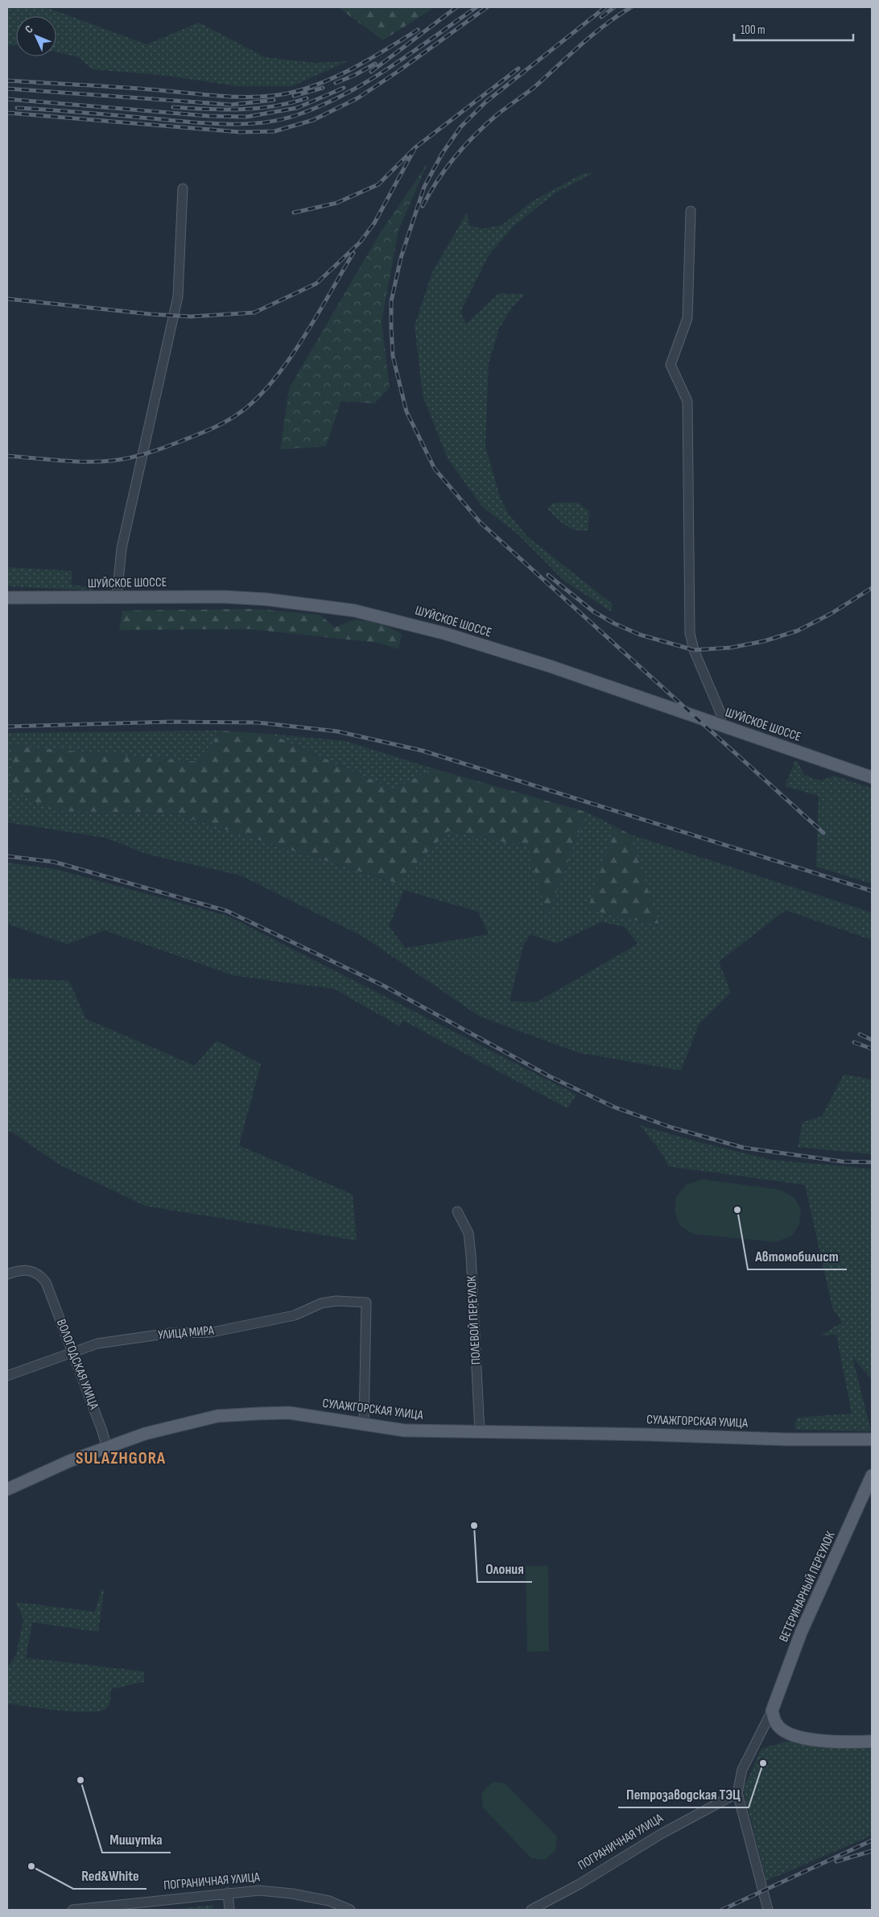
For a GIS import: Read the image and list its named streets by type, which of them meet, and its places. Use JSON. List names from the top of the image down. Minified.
{"streets":{"main road":["ШУЙСКОЕ ШОССЕ","СУЛАЖГОРСКАЯ УЛИЦА","ВЕТЕРИНАРНЫЙ ПЕРЕУЛОК"],"street":["ПОЛЕВОЙ ПЕРЕУЛОК","УЛИЦА МИРА","ВОЛОГОДСКАЯ УЛИЦА","ПОГРАНИЧНАЯ УЛИЦА"]},"crossings":[["ПОЛЕВОЙ ПЕРЕУЛОК","СУЛАЖГОРСКАЯ УЛИЦА"],["УЛИЦА МИРА","ВОЛОГОДСКАЯ УЛИЦА"],["УЛИЦА МИРА","СУЛАЖГОРСКАЯ УЛИЦА"],["ВОЛОГОДСКАЯ УЛИЦА","СУЛАЖГОРСКАЯ УЛИЦА"]],"districts":["SULAZHGORA"],"places":["Автомобилист","Олония","Петрозаводская ТЭЦ","Мишутка","Red&White"],"scale_bar":"100 m","north":"top left"}
